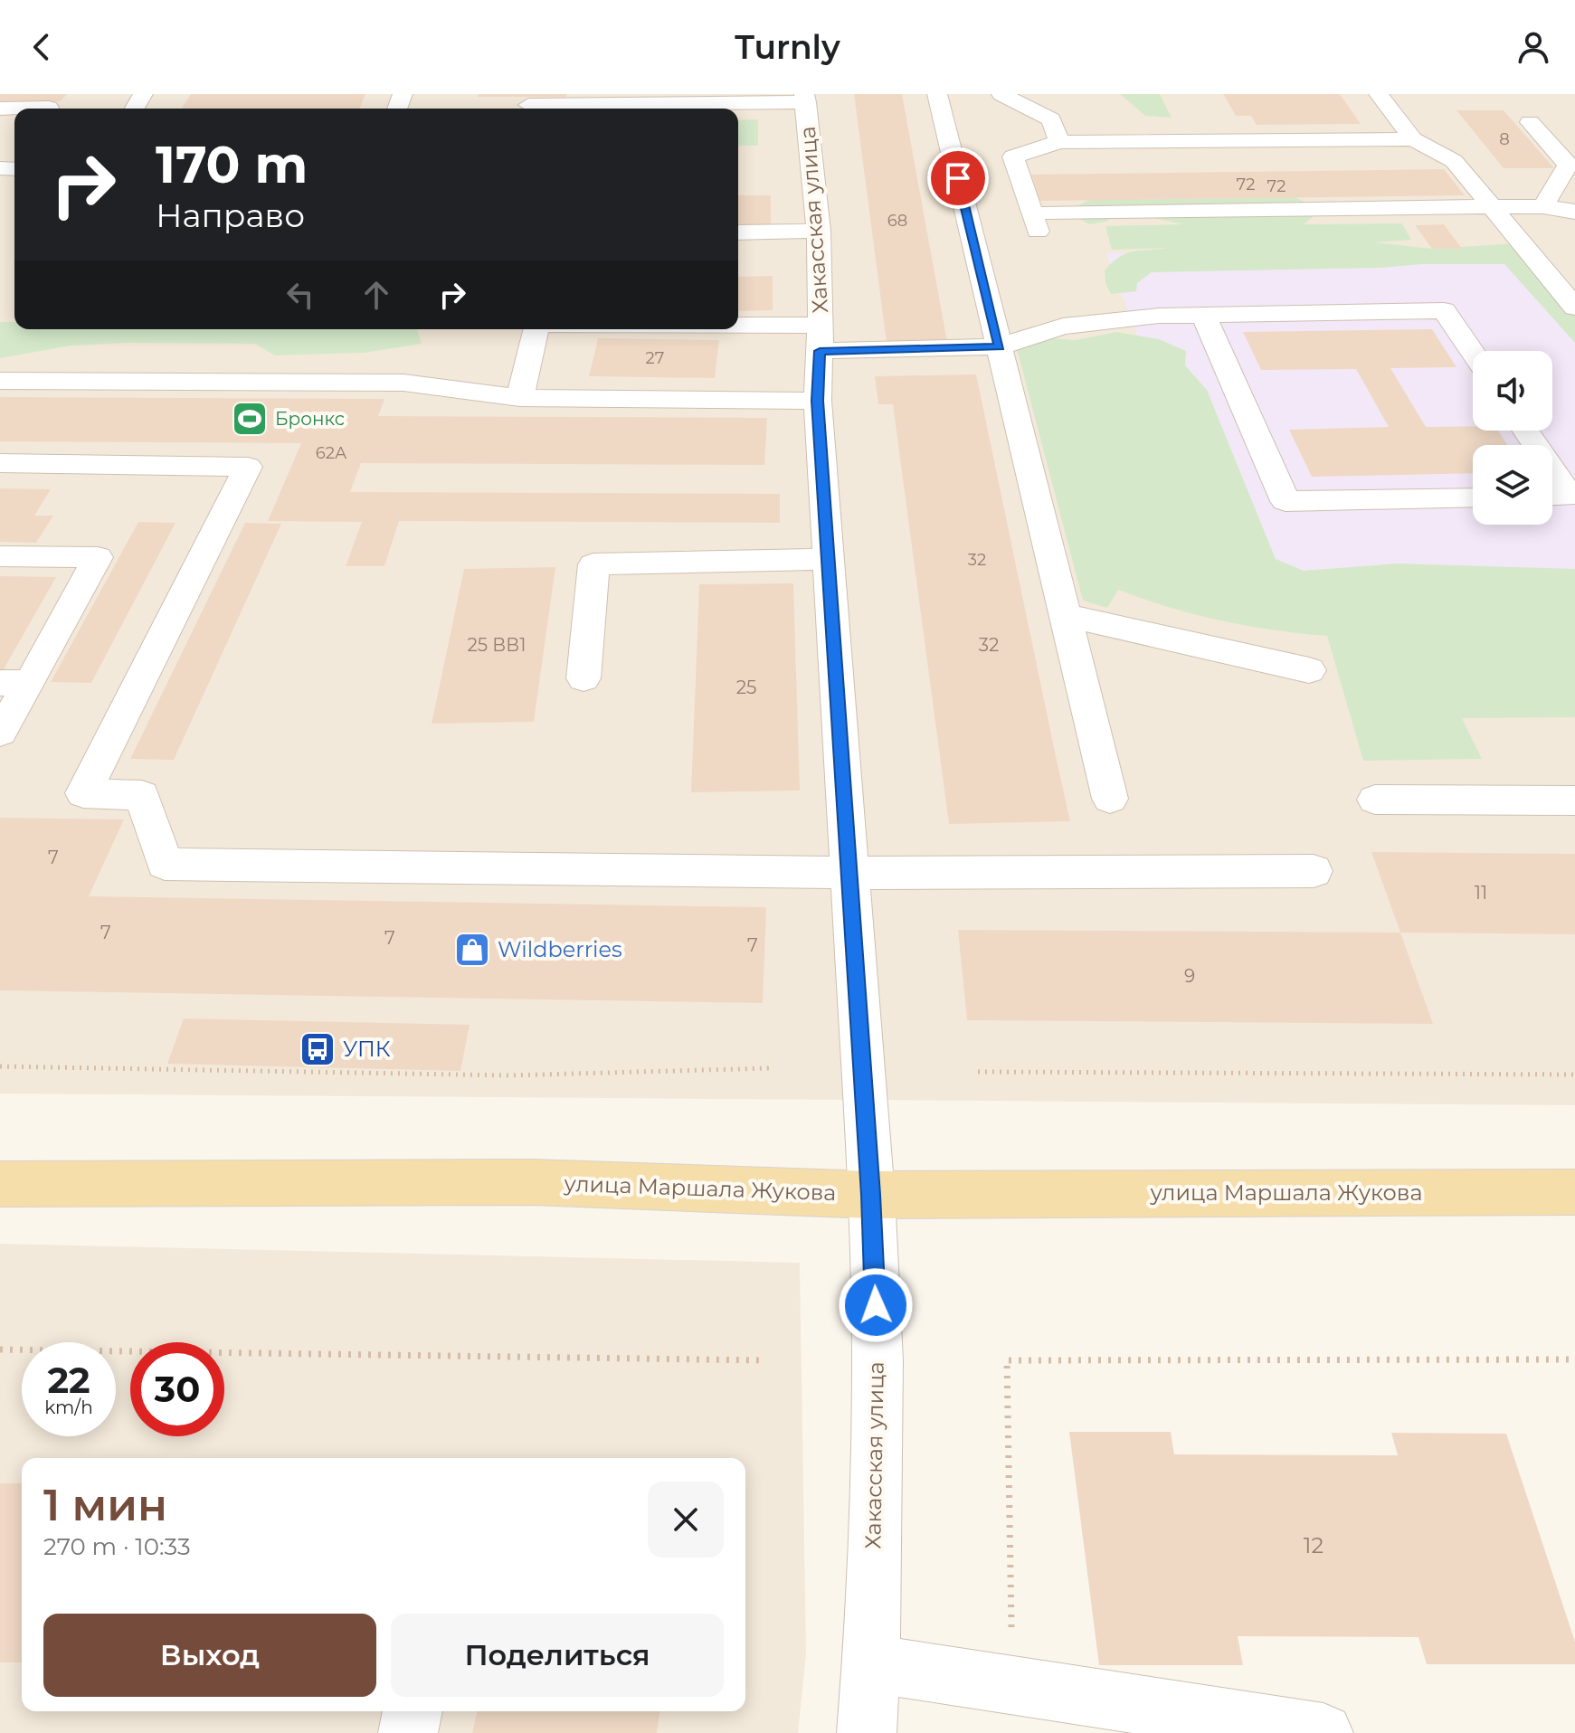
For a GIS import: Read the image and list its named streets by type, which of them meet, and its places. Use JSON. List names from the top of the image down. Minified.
{"streets":{"main road":["улица Маршала Жукова"],"street":["Хакасская улица"]},"crossings":[["Хакасская улица","улица Маршала Жукова"]],"places":{"sports":["Бронкс"],"shop":["Wildberries"],"bus stop":["УПК"]},"house_numbers":["8","72","72","68","27","62А","32","25 ВВ1","32","25","7","11","7","7","7","9","12"],"page":{"header":"Turnly","turn":["170 m","Направо"],"speed":"22 km/h","limit":"30","heading":["1 мин","270 m · 10:33"],"buttons":["Выход","Поделиться"]}}
